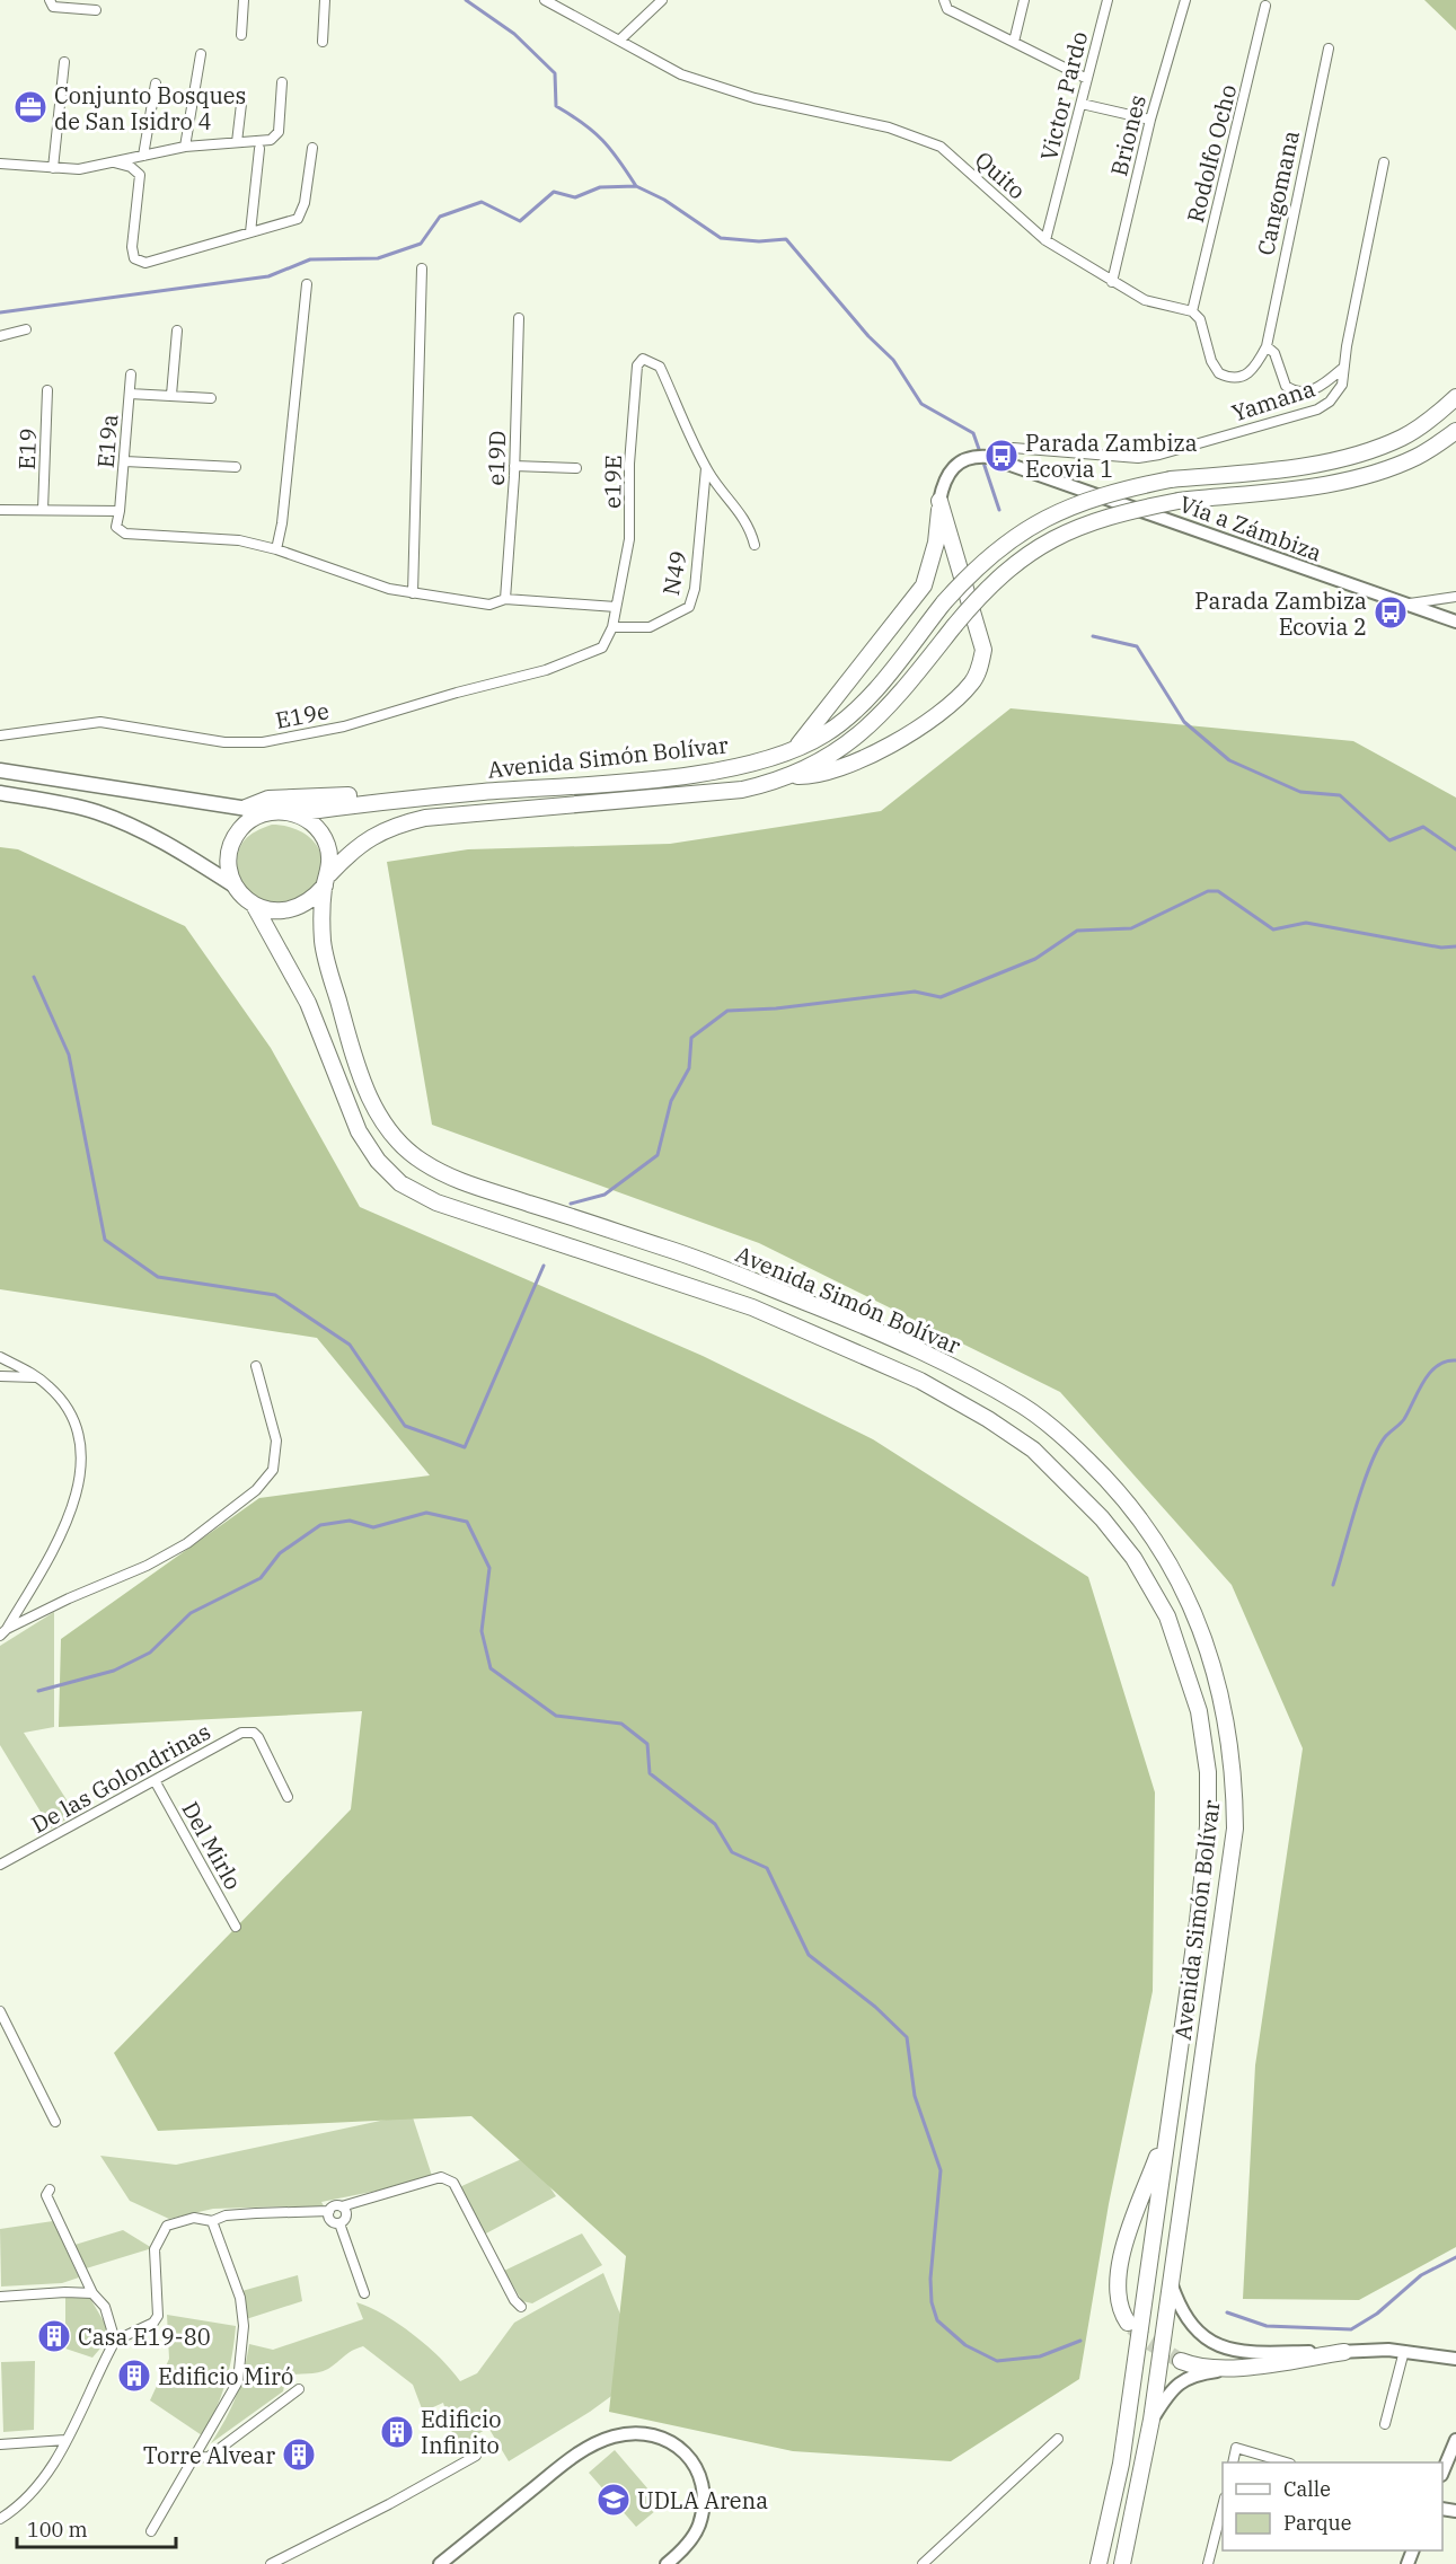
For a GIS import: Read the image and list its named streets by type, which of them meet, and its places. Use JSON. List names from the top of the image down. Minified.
{"streets":{"highway":["Avenida Simón Bolívar"],"street":["Victor Pardo","Briones","Rodolfo Ocho","Quito","Cangomana","Yamana","E19a","E19","e19D","e19E","Vía a Zámbiza","N49","E19e","De las Golondrinas","Del Mirlo"]},"crossings":[["Victor Pardo","Quito"],["Briones","Quito"],["Rodolfo Ocho","Quito"],["Yamana","Vía a Zámbiza"],["e19E","N49"],["e19E","E19e"],["De las Golondrinas","Del Mirlo"]],"places":{"office":["Conjunto Bosques de San Isidro 4"],"bus stop":["Parada Zambiza Ecovia 1","Parada Zambiza Ecovia 2"],"building":["Casa E19-80","Edificio Miró","Edificio Infinito","Torre Alvear"],"school or university":["UDLA Arena"]},"legend":["Calle","Parque"],"scale_bar":"100 m"}
